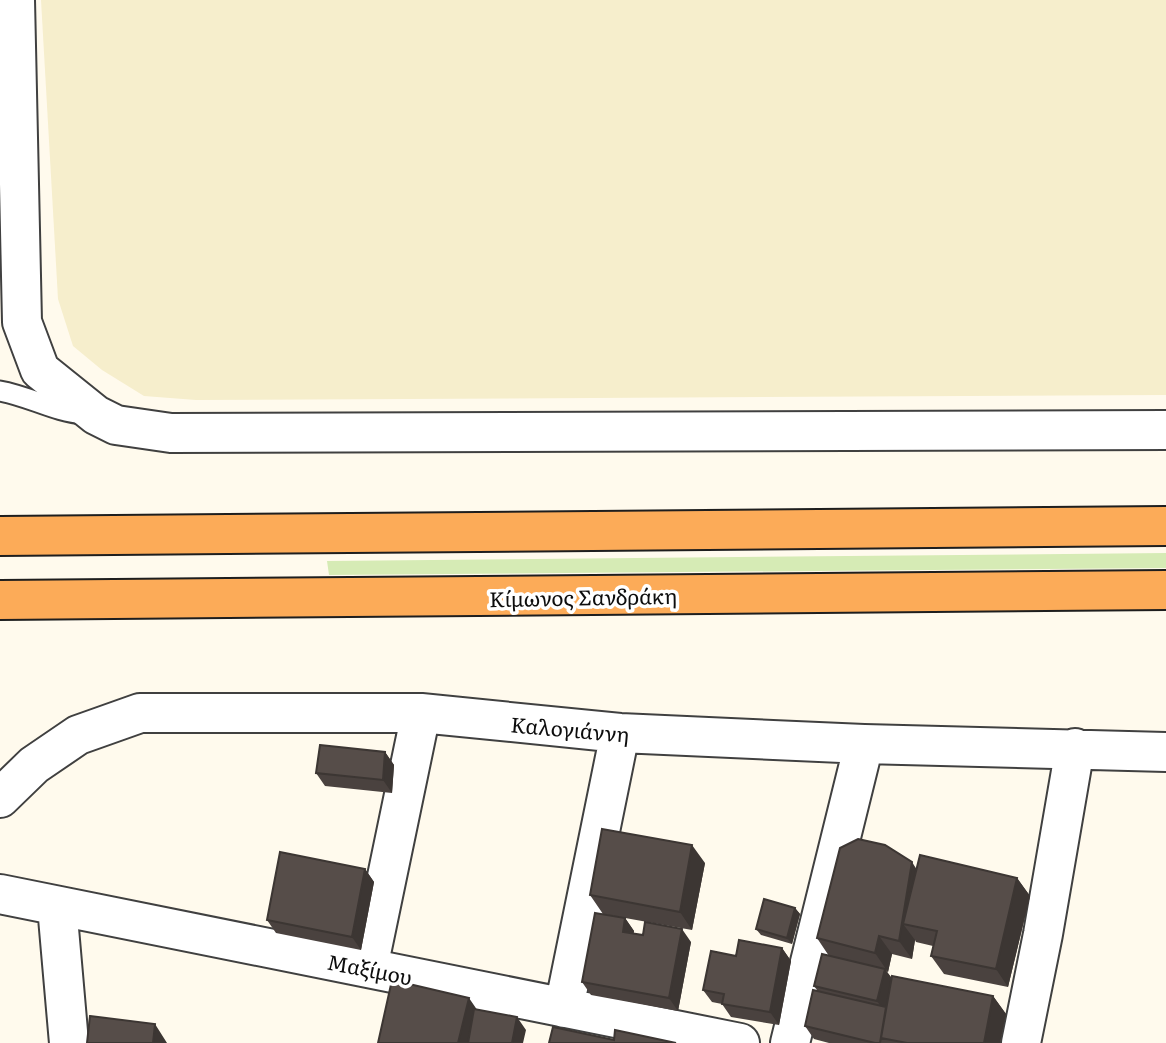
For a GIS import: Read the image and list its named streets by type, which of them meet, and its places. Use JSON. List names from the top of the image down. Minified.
{"streets":{"highway":["Κίμωνος Σανδράκη"],"street":["Καλογιάννη","Μαξίμου"]}}
